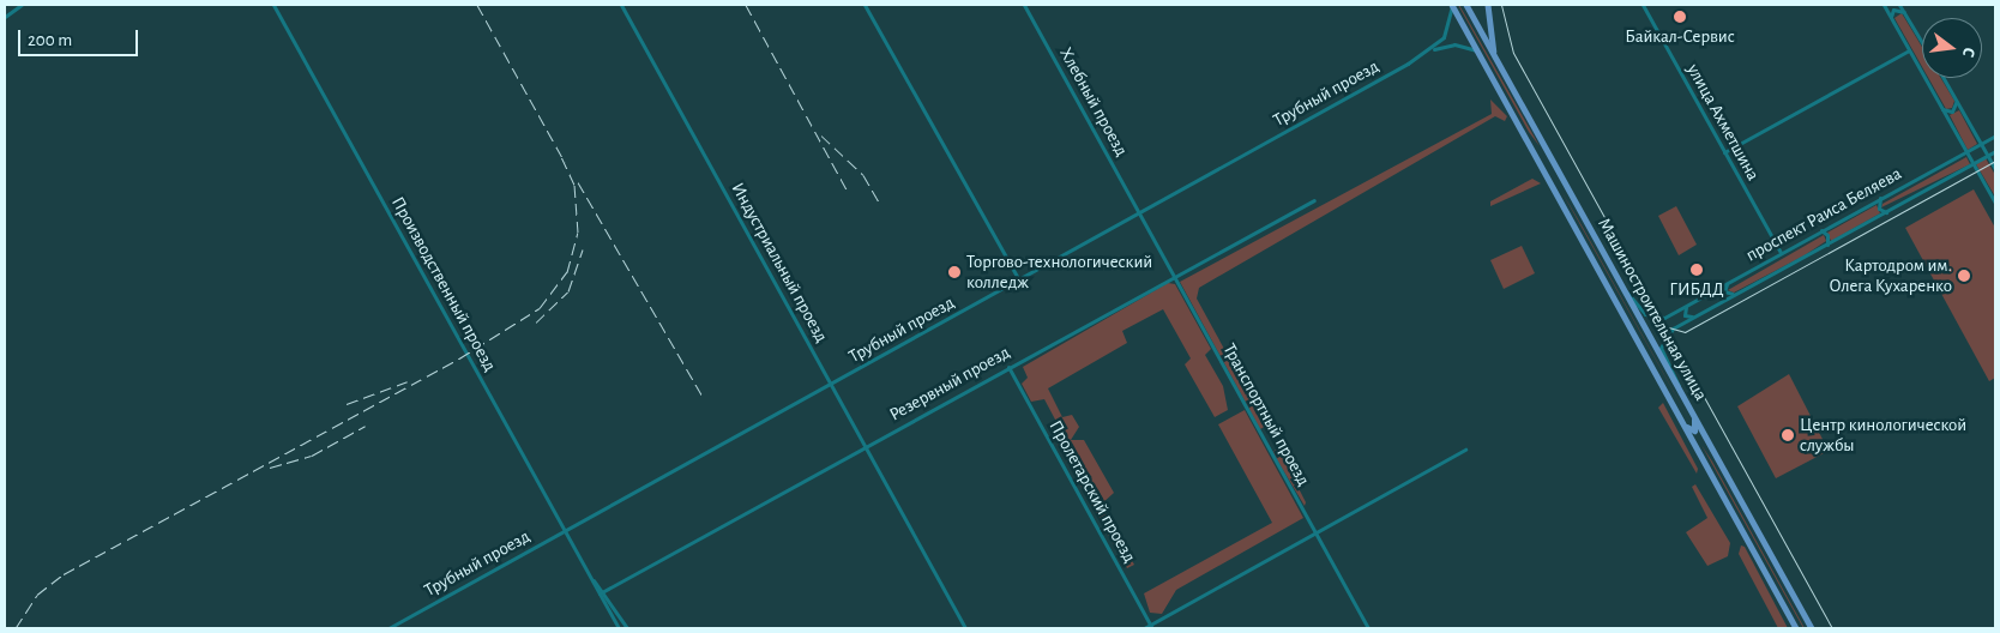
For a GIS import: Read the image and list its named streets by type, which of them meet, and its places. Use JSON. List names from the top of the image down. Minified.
{"streets":{"main road":["Машиностроительная улица"],"street":["Трубный проезд","Хлебный проезд","улица Ахметшина","проспект Раиса Беляева","Индустриальный проезд","Производственный проезд","Резервный проезд","Транспортный проезд","Пролетарский проезд"]},"crossings":[["Трубный проезд","Хлебный проезд"],["Трубный проезд","Индустриальный проезд"],["Трубный проезд","Производственный проезд"],["Трубный проезд","Транспортный проезд"],["Хлебный проезд","Транспортный проезд"],["улица Ахметшина","проспект Раиса Беляева"],["проспект Раиса Беляева","Машиностроительная улица"],["Индустриальный проезд","Резервный проезд"],["Производственный проезд","Резервный проезд"],["Резервный проезд","Транспортный проезд"],["Резервный проезд","Пролетарский проезд"]],"places":["Байкал-Сервис","ГИБДД","Торгово-технологический колледж","Картодром им. Олега Кухаренко","Центр кинологической службы"],"scale_bar":"200 m","north":"right"}
